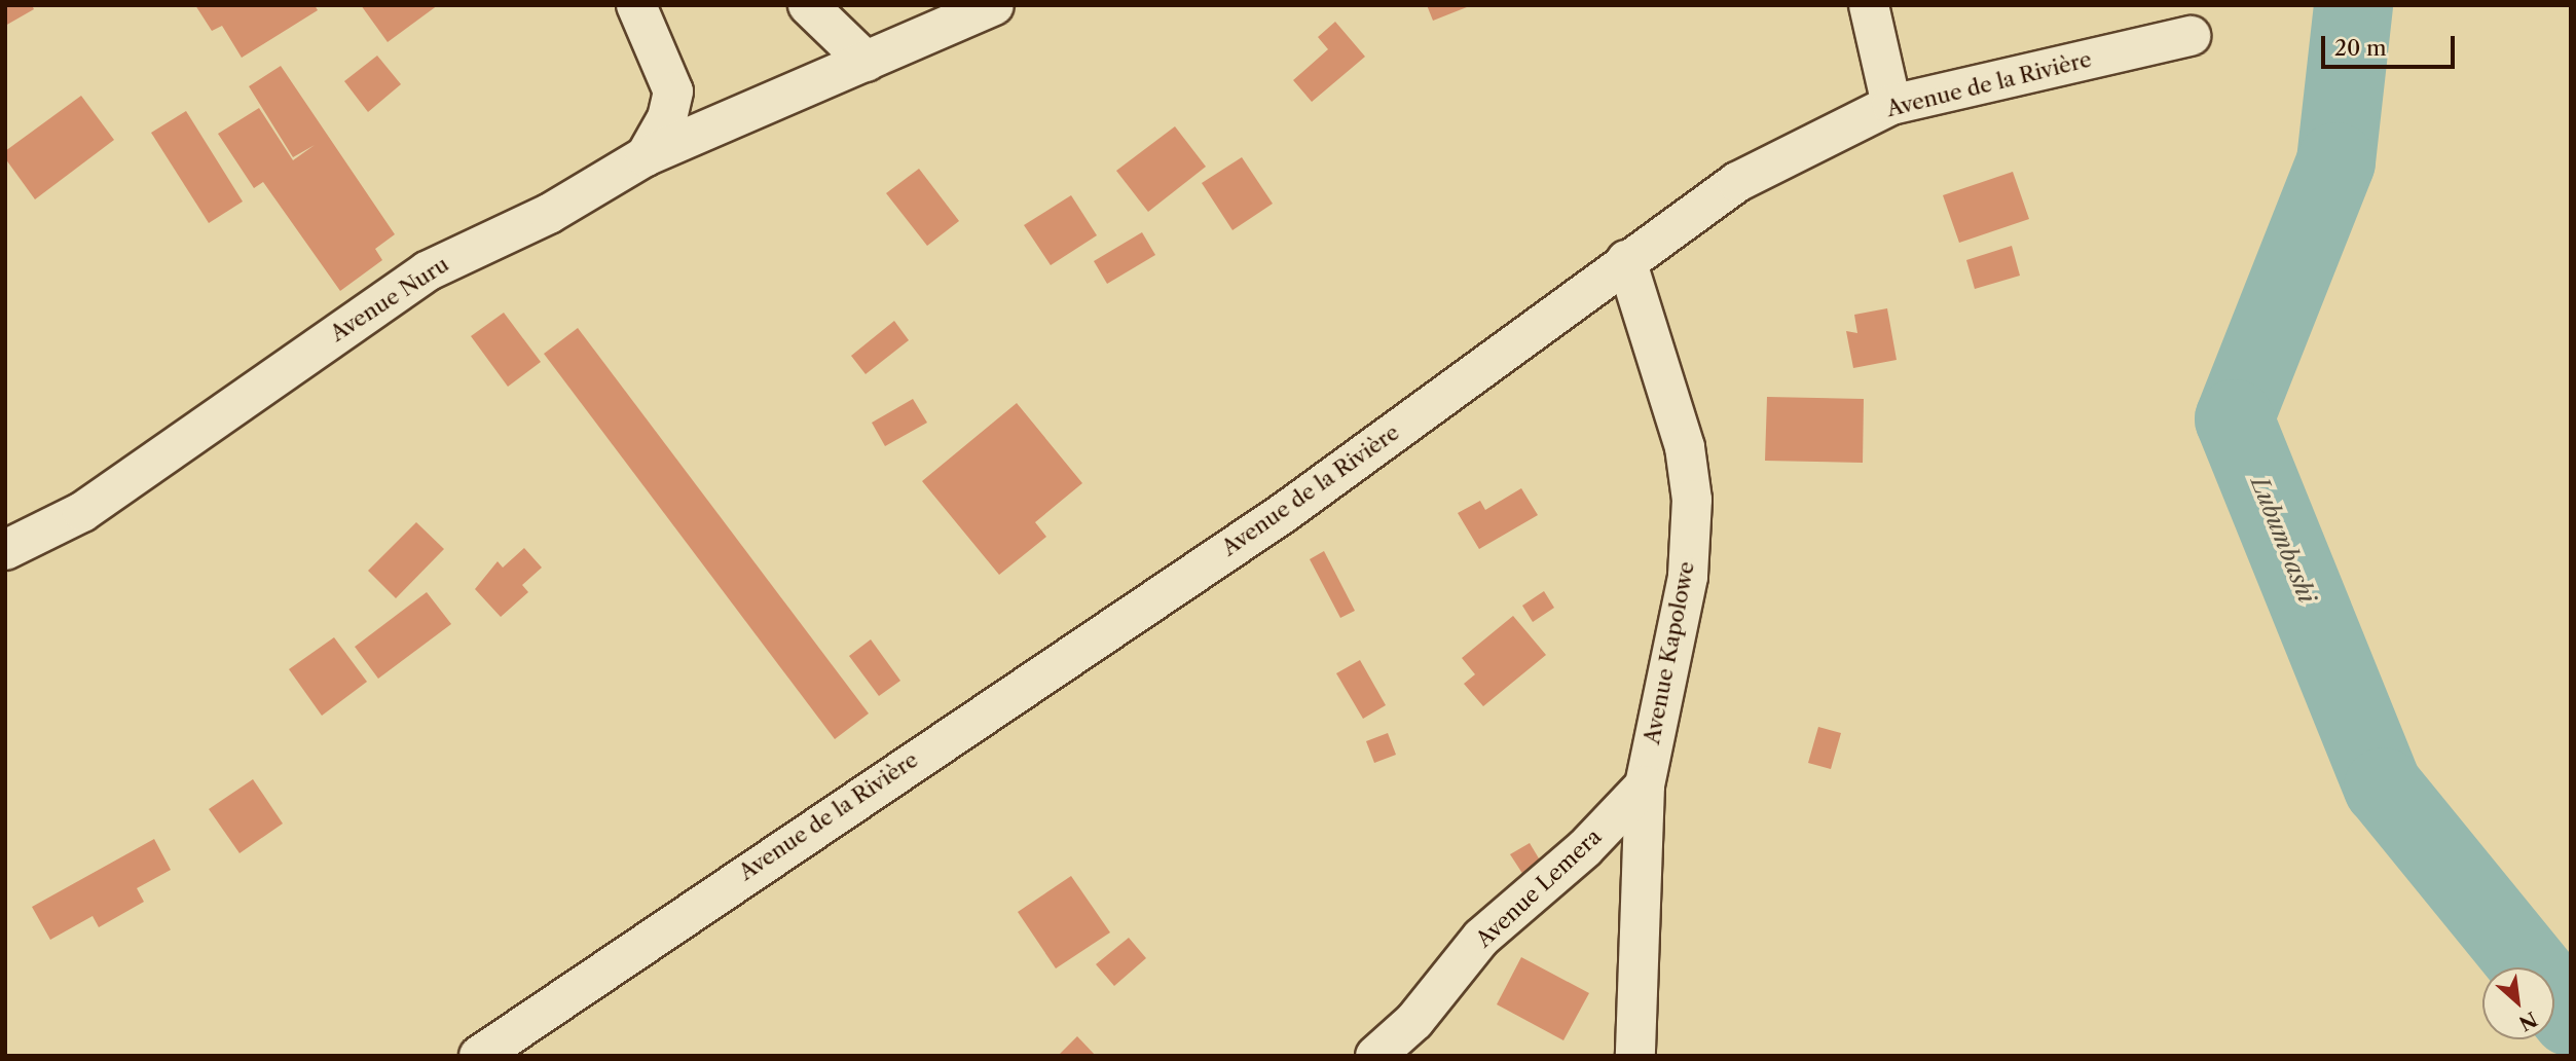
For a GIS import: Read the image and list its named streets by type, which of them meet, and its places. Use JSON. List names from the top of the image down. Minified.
{"streets":{"street":["Avenue de la Rivière","Avenue Nuru","Avenue Kapolowe","Avenue Lemera"]},"crossings":[["Avenue de la Rivière","Avenue Kapolowe"],["Avenue Kapolowe","Avenue Lemera"]],"water":["Lubumbashi"],"scale_bar":"20 m","north":"bottom right"}
